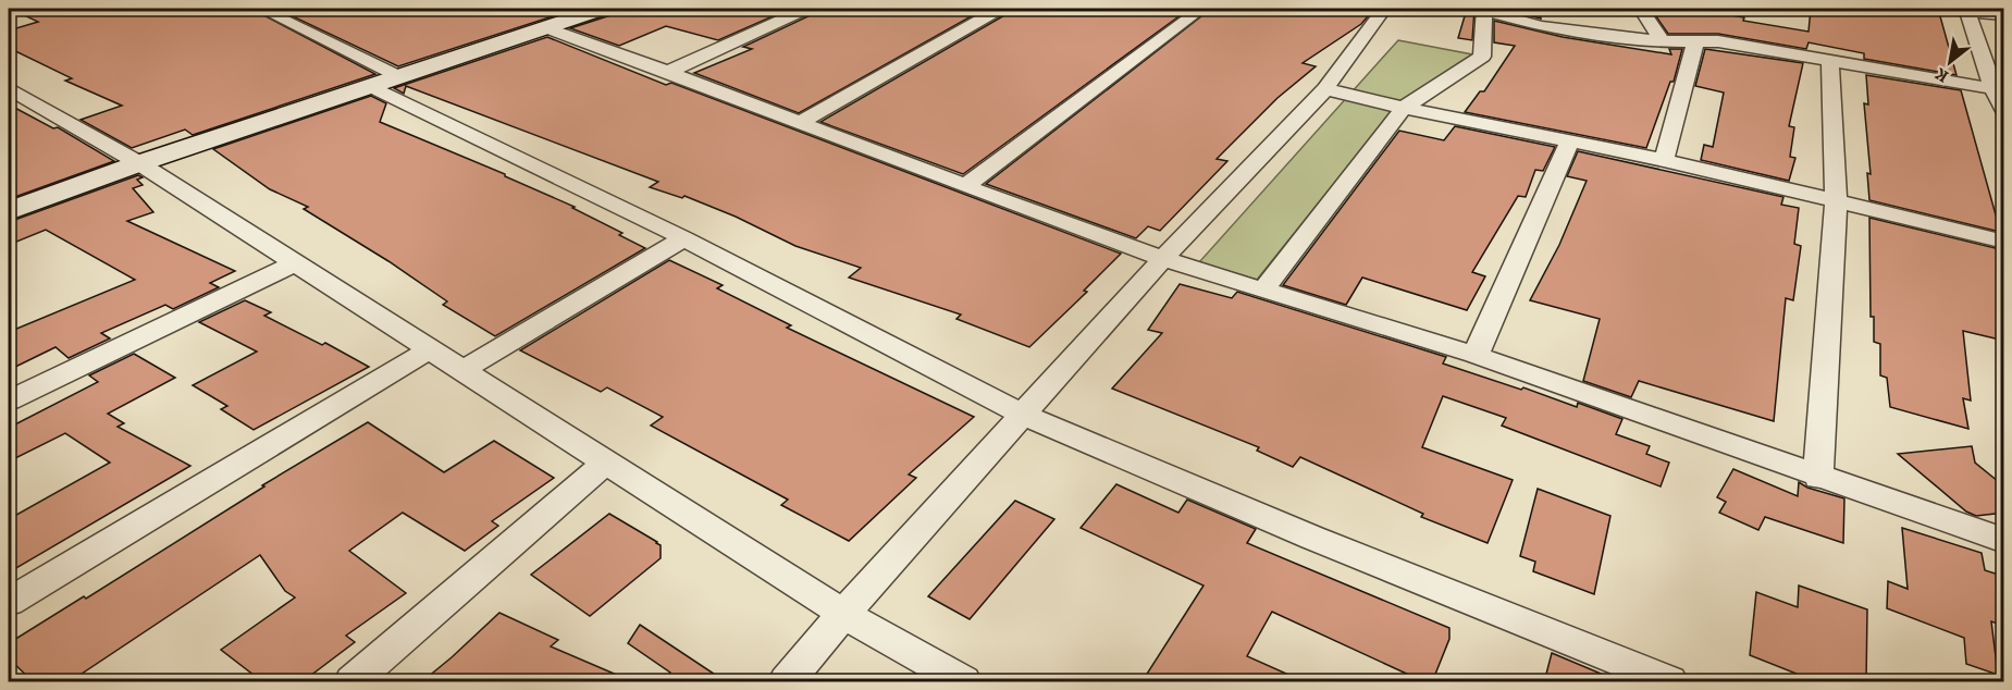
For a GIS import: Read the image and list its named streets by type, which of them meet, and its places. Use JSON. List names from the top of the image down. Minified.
{"north":"bottom left"}
